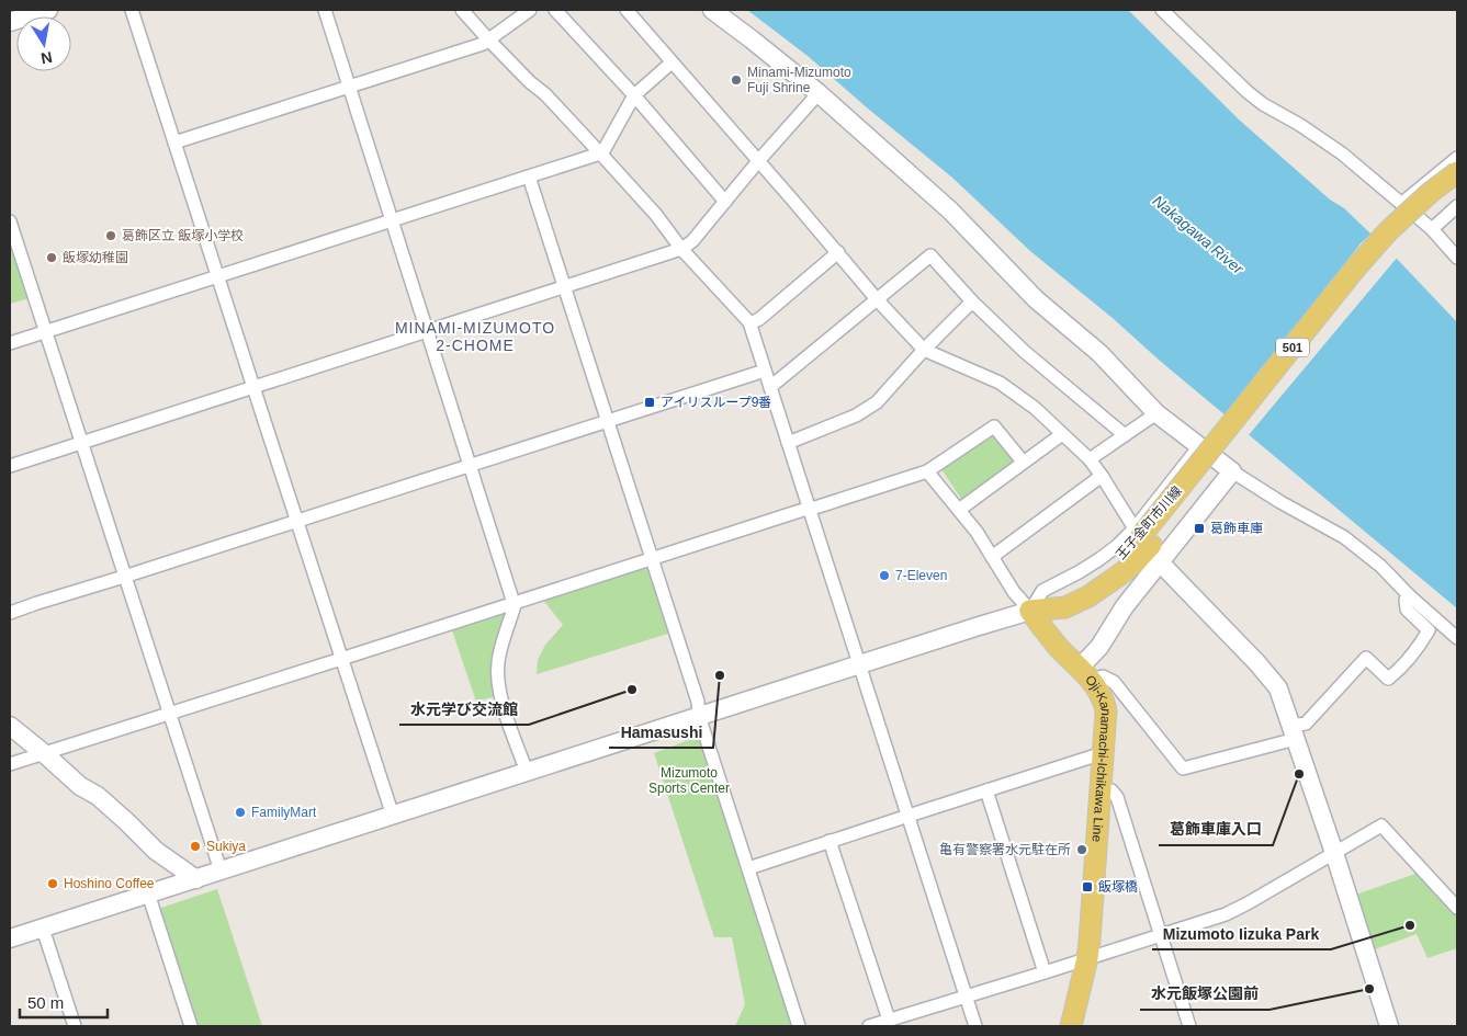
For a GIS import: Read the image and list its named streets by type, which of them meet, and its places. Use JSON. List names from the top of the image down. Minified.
{"streets":{"main road":["501","王子金町市川線","Oji-Kanamachi-Ichikawa Line"]},"crossings":[["王子金町市川線","Oji-Kanamachi-Ichikawa Line"]],"districts":["MINAMI-MIZUMOTO 2-CHOME"],"water":["Nakagawa River"],"parks":["Mizumoto Sports Center"],"places":{"other":["Minami-Mizumoto Fuji Shrine","葛飾区立 飯塚小学校","飯塚幼稚園","7-Eleven","Hamasushi","水元学び交流館","葛飾車庫入口","FamilyMart","Sukiya","亀有警察署水元駐在所","Hoshino Coffee","Mizumoto Iizuka Park","水元飯塚公園前"],"transit":["アイリスループ9番","葛飾車庫","飯塚橋"]},"scale_bar":"50 m","north":"bottom"}
